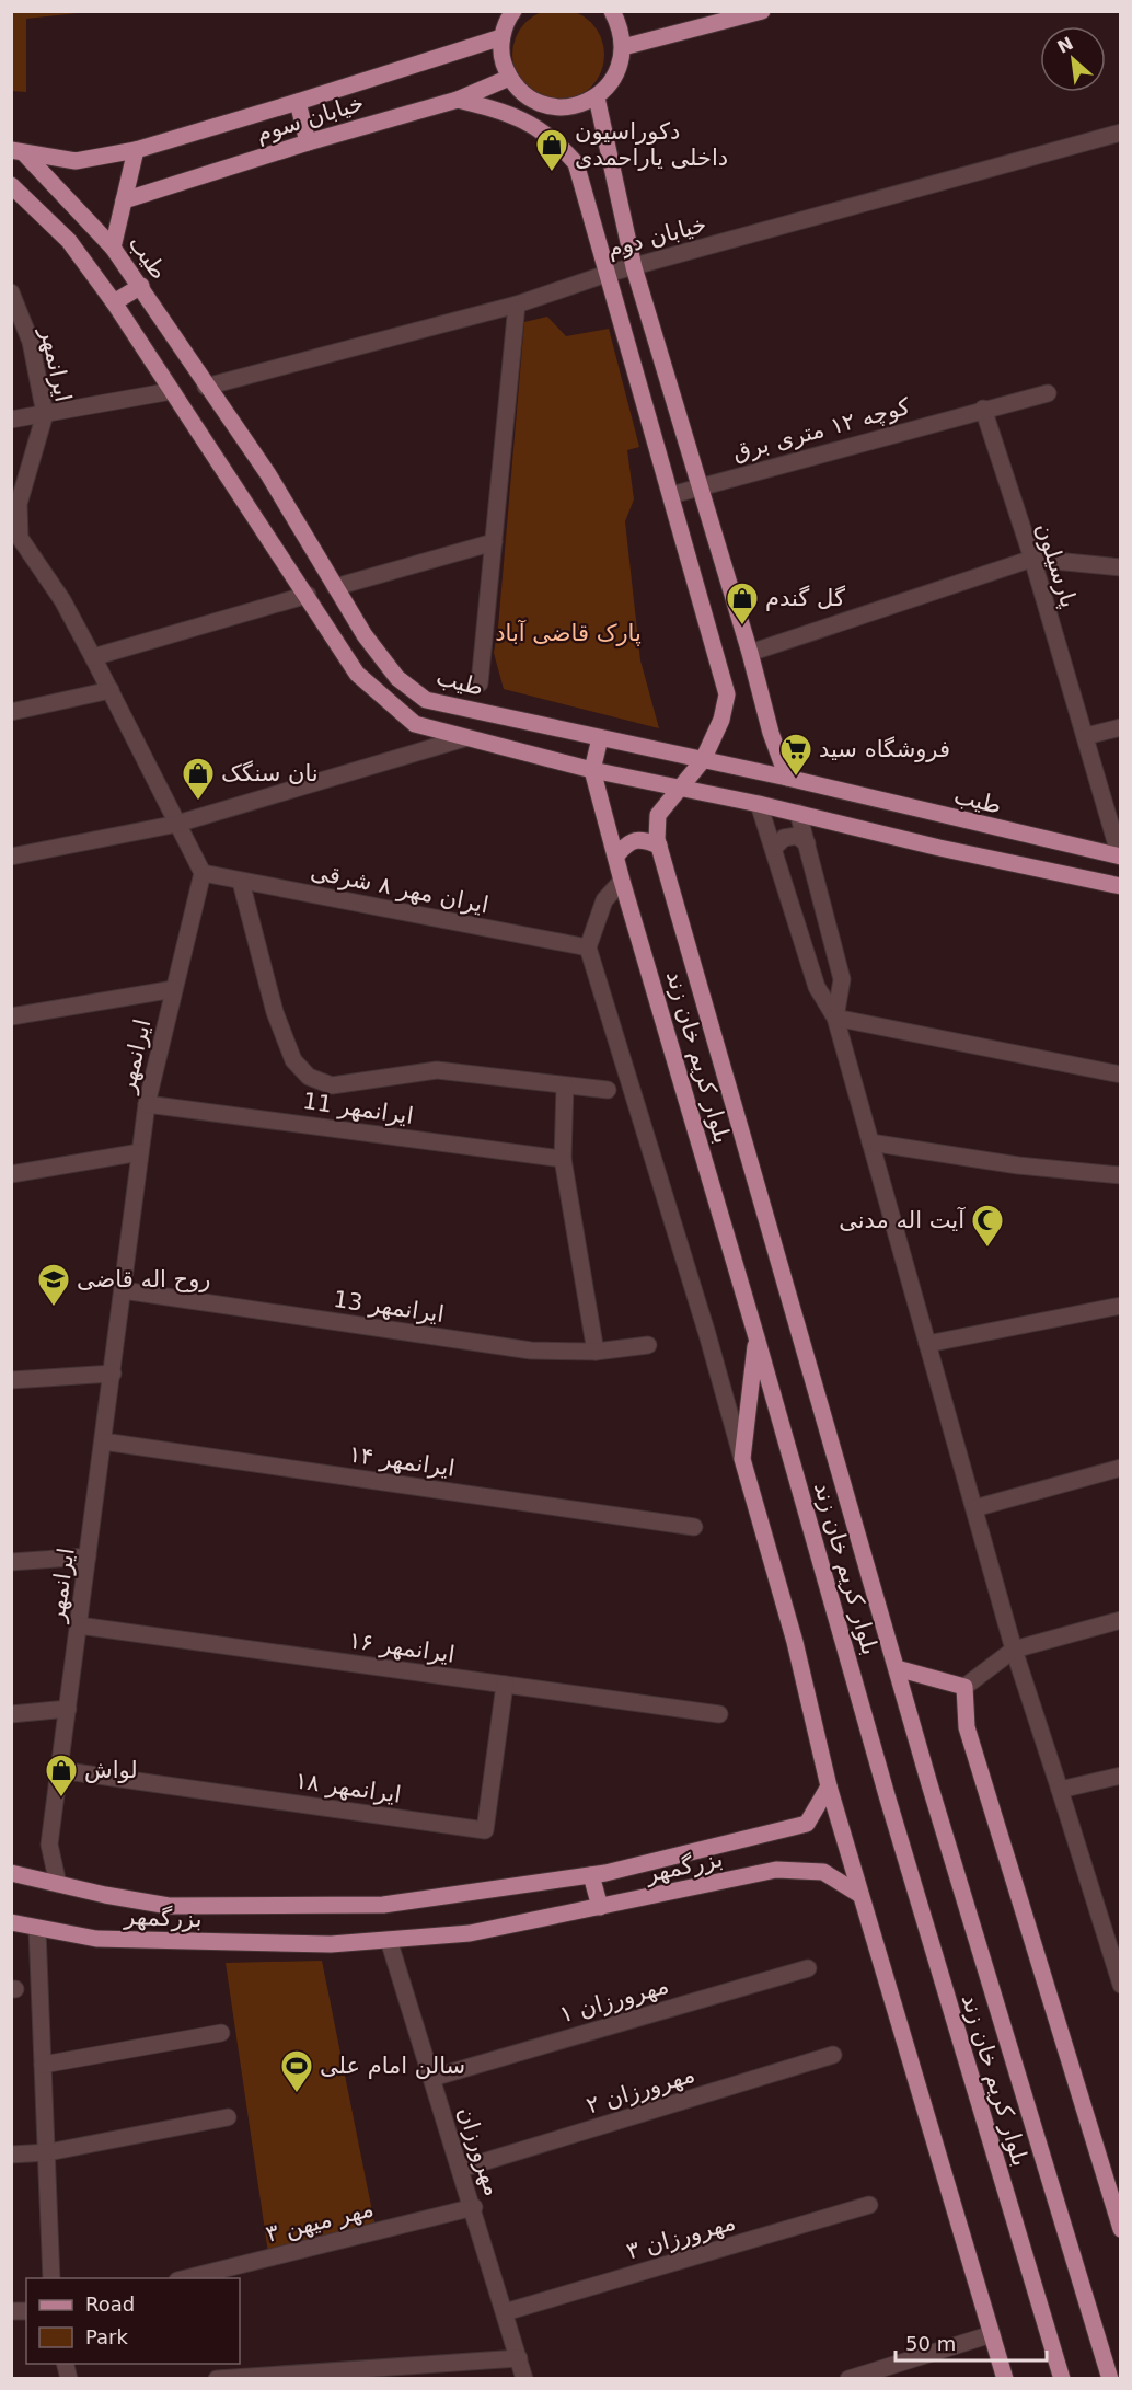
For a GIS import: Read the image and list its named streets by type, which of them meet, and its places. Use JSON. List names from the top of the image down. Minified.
{"streets":{"main road":["خیابان سوم","طیب","بلوار کریم خان زند","بزرگمهر"],"street":["خیابان دوم","ایرانمهر","کوچه ۱۲ متری برق","پارسیلون","ایران مهر ٨ شرقی","ایرانمهر 11","ایرانمهر 13","ایرانمهر ۱۴","ایرانمهر ۱۶","ایرانمهر ۱۸","مهرورزان ۱","مهرورزان ۲","مهرورزان","مهر میهن ۳","مهرورزان ۳"]},"crossings":[["خیابان سوم","طیب"],["خیابان سوم","بلوار کریم خان زند"],["خیابان دوم","طیب"],["خیابان دوم","بلوار کریم خان زند"],["طیب","پارسیلون"],["طیب","بلوار کریم خان زند"],["ایرانمهر","ایران مهر ٨ شرقی"],["ایرانمهر","ایرانمهر 11"],["ایرانمهر","ایرانمهر 13"],["ایرانمهر","ایرانمهر ۱۴"],["ایرانمهر","ایرانمهر ۱۶"],["ایرانمهر","ایرانمهر ۱۸"],["ایرانمهر","بزرگمهر"],["کوچه ۱۲ متری برق","پارسیلون"],["کوچه ۱۲ متری برق","بلوار کریم خان زند"],["ایرانمهر ۱۶","ایرانمهر ۱۸"],["بزرگمهر","مهرورزان"],["مهرورزان ۱","مهرورزان"],["مهرورزان ۲","مهرورزان"],["مهرورزان","مهر میهن ۳"],["مهرورزان","مهرورزان ۳"]],"parks":["پارک قاضی آباد"],"places":{"shop":["دکوراسیون داخلی یاراحمدی","گل گندم","نان سنگک","لواش"],"supermarket":["فروشگاه سید"],"mosque":["آیت اله مدنی"],"school or university":["روح اله قاضی"],"sports":["سالن امام علی"]},"legend":["Road","Park"],"scale_bar":"50 m","north":"top left"}
